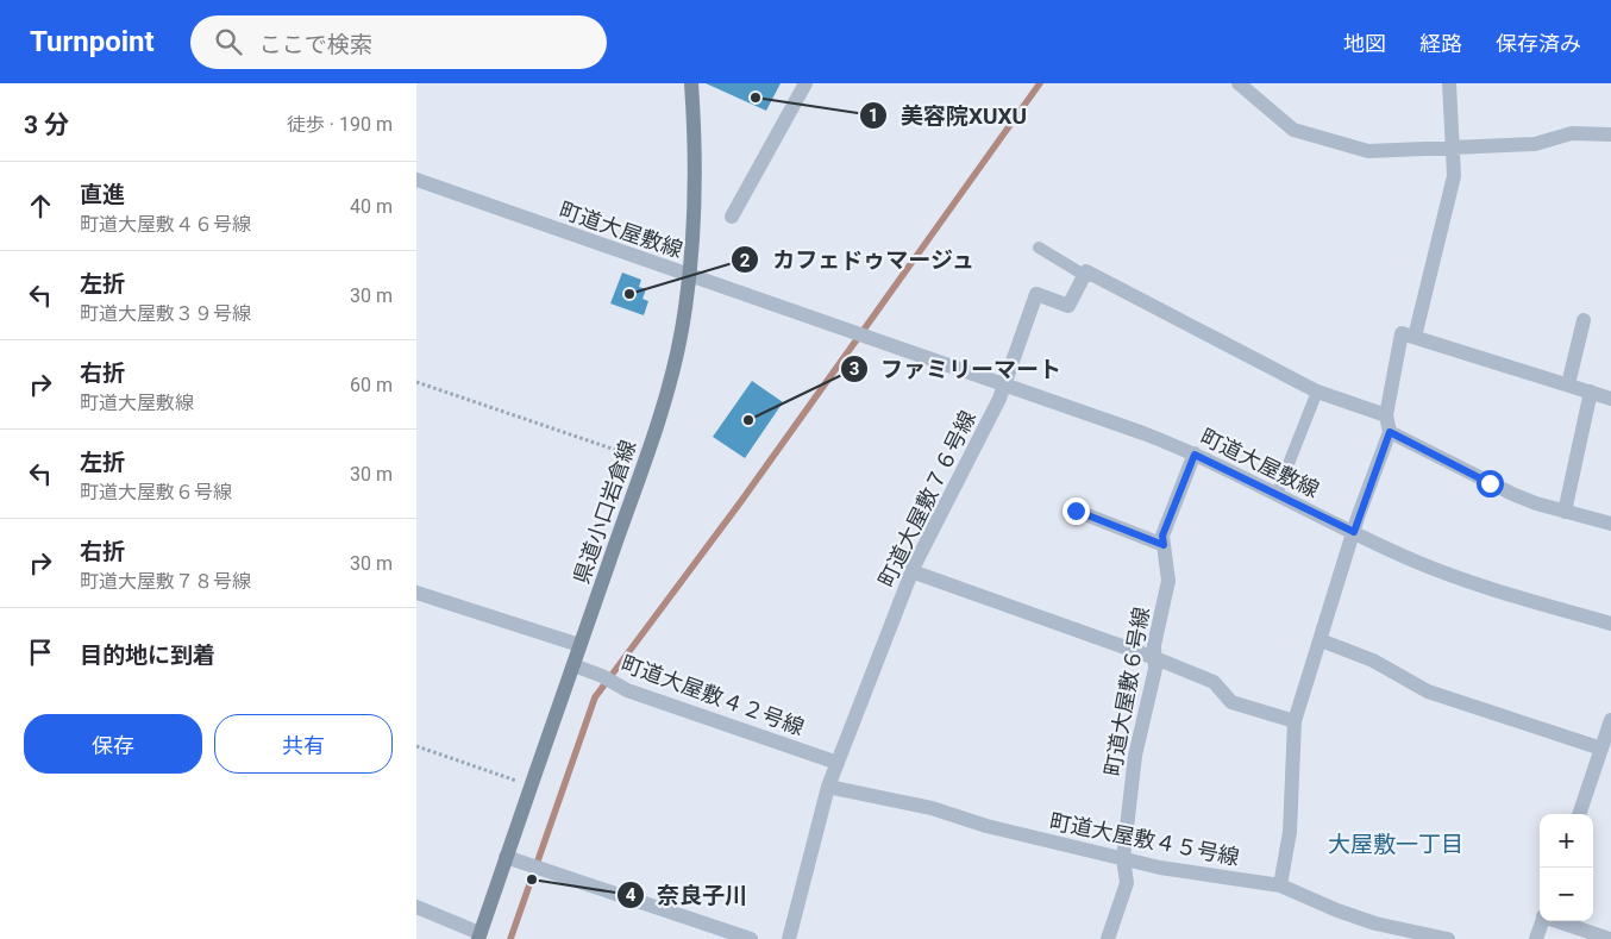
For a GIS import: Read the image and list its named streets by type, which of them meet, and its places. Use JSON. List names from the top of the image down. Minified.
{"streets":{"main road":["県道小口岩倉線"],"street":["町道大屋敷線","町道大屋敷７６号線","町道大屋敷６号線","町道大屋敷４２号線","町道大屋敷４５号線"]},"crossings":[["町道大屋敷線","町道大屋敷７６号線"],["町道大屋敷線","県道小口岩倉線"],["町道大屋敷線","町道大屋敷６号線"],["町道大屋敷７６号線","町道大屋敷４２号線"],["町道大屋敷７６号線","町道大屋敷４５号線"],["県道小口岩倉線","町道大屋敷４２号線"],["町道大屋敷６号線","町道大屋敷４５号線"]],"districts":["大屋敷一丁目"],"places":["美容院XUXU","カフェドゥマージュ","ファミリーマート","奈良子川"],"page":{"header":"Turnpoint","search":"ここで検索","nav":["地図","経路","保存済み"],"heading":["3 分","徒歩 · 190 m"],"list":[["直進","町道大屋敷４６号線","40 m"],["左折","町道大屋敷３９号線","30 m"],["右折","町道大屋敷線","60 m"],["左折","町道大屋敷６号線","30 m"],["右折","町道大屋敷７８号線","30 m"],"目的地に到着"],"buttons":["保存","共有"],"map_buttons":["+","−"]}}
